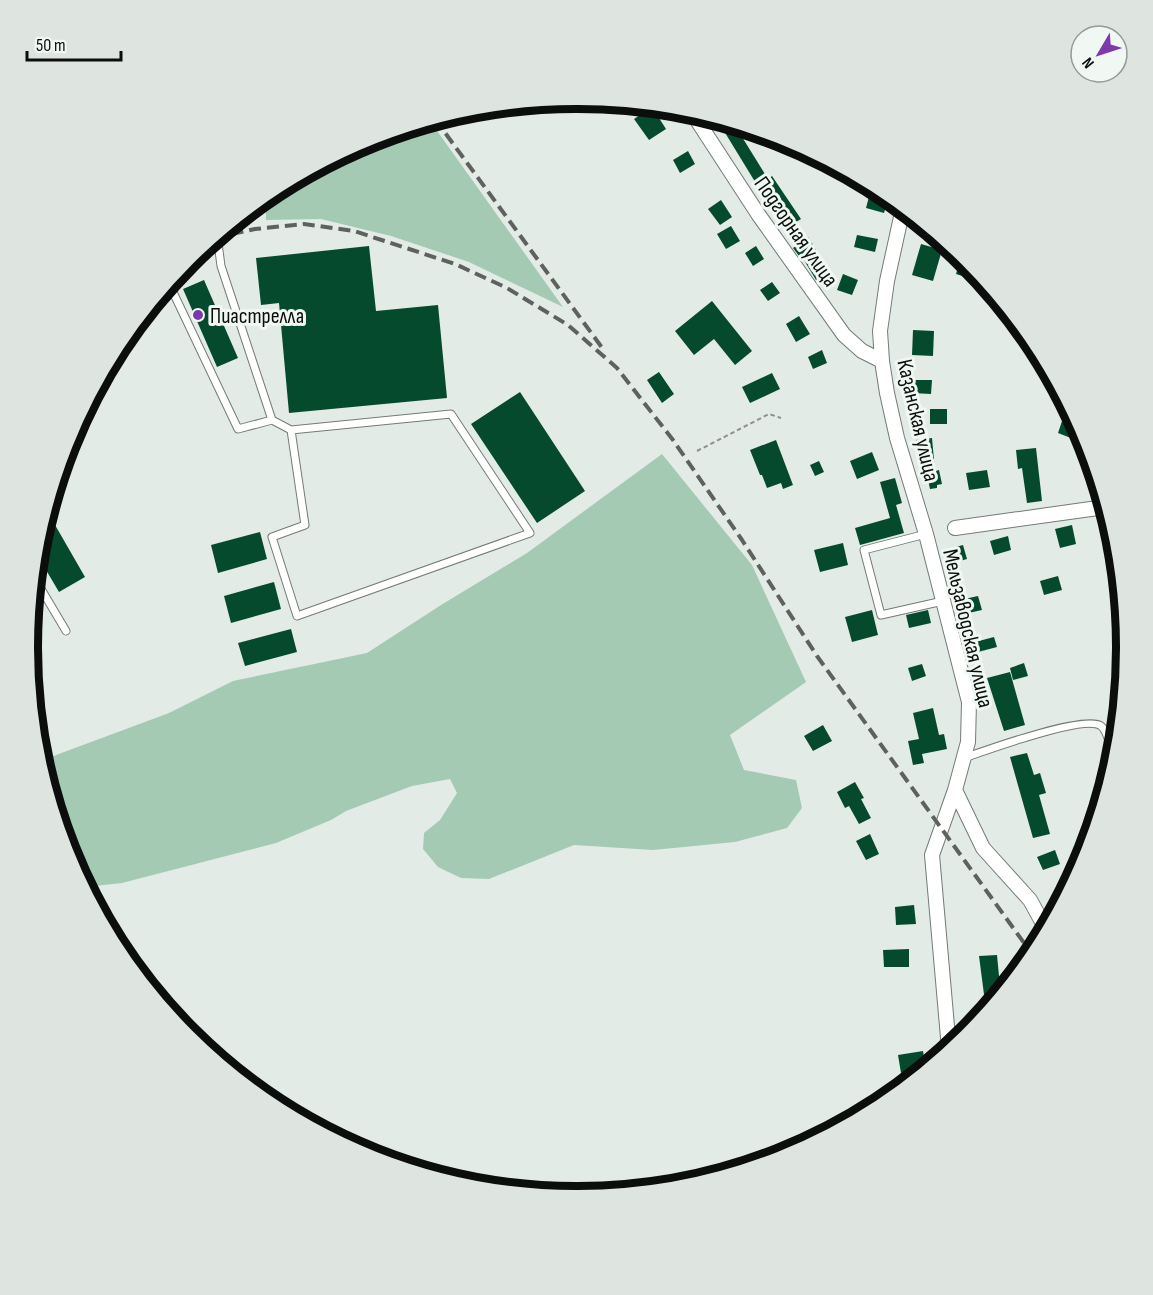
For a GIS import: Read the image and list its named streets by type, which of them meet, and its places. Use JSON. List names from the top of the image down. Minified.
{"streets":{"street":["Подгорная улица","Казанская улица","Мельзаводская улица"]},"crossings":[["Подгорная улица","Казанская улица"],["Казанская улица","Мельзаводская улица"]],"places":["Пиастрелла"],"scale_bar":"50 m","north":"bottom left"}
